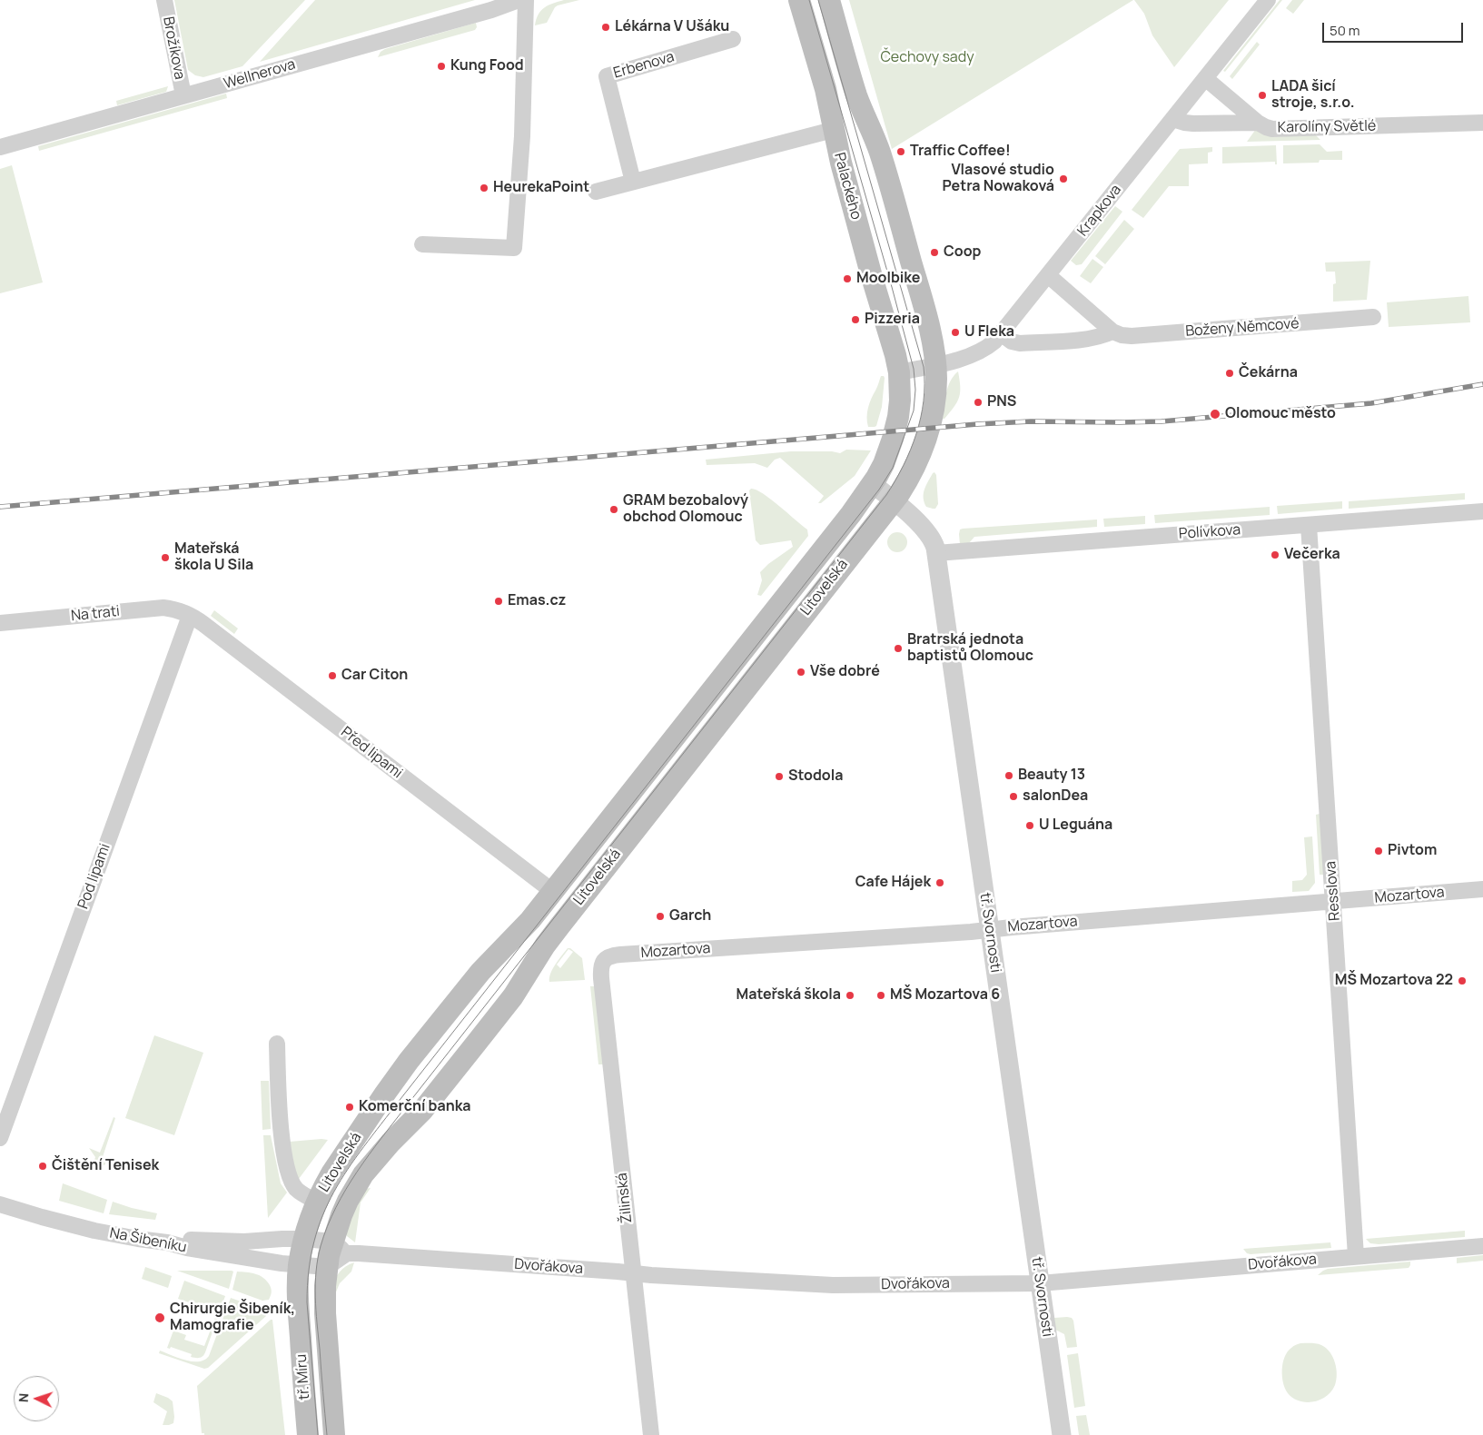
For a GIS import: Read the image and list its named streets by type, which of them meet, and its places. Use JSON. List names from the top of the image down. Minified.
{"streets":{"main road":["Palackého","Litovelská","tř. Míru"],"street":["Brožíkova","Erbenova","Wellnerova","Karolíny Světlé","Krapkova","Boženy Němcové","Polívkova","Na trati","Před lipami","Pod lipami","Resslova","Mozartova","tř. Svornosti","Žilinská","Na Šibeníku","Dvořákova"]},"crossings":[["Brožíkova","Wellnerova"],["Karolíny Světlé","Krapkova"],["Palackého","Krapkova"],["Palackého","Litovelská"],["Krapkova","Boženy Němcové"],["Krapkova","Litovelská"],["Polívkova","Resslova"],["Polívkova","tř. Svornosti"],["Litovelská","Před lipami"],["Litovelská","tř. Svornosti"],["Litovelská","Na Šibeníku"],["Litovelská","Dvořákova"],["Litovelská","tř. Míru"],["Na trati","Před lipami"],["Na trati","Pod lipami"],["Před lipami","Pod lipami"],["Resslova","Mozartova"],["Resslova","Dvořákova"],["Mozartova","tř. Svornosti"],["Mozartova","Žilinská"],["tř. Svornosti","Dvořákova"],["Žilinská","Dvořákova"],["Na Šibeníku","Dvořákova"],["Na Šibeníku","tř. Míru"]],"parks":["Čechovy sady"],"places":["Lékárna V Ušáku","Kung Food","LADA šicí stroje, s.r.o.","Traffic Coffee!","Vlasové studio Petra Nowaková","HeurekaPoint","Coop","Moolbike","Pizzeria","U Fleka","Čekárna","PNS","Olomouc město","GRAM bezobalový obchod Olomouc","Večerka","Mateřská škola U Sila","Emas.cz","Bratrská jednota baptistů Olomouc","Vše dobré","Car Citon","Beauty 13","Stodola","salonDea","U Leguána","Pivtom","Cafe Hájek","Garch","MŠ Mozartova 22","Mateřská škola","MŠ Mozartova 6","Komerční banka","Čištění Tenisek","Chirurgie Šibeník, Mamografie"],"scale_bar":"50 m","north":"left"}
